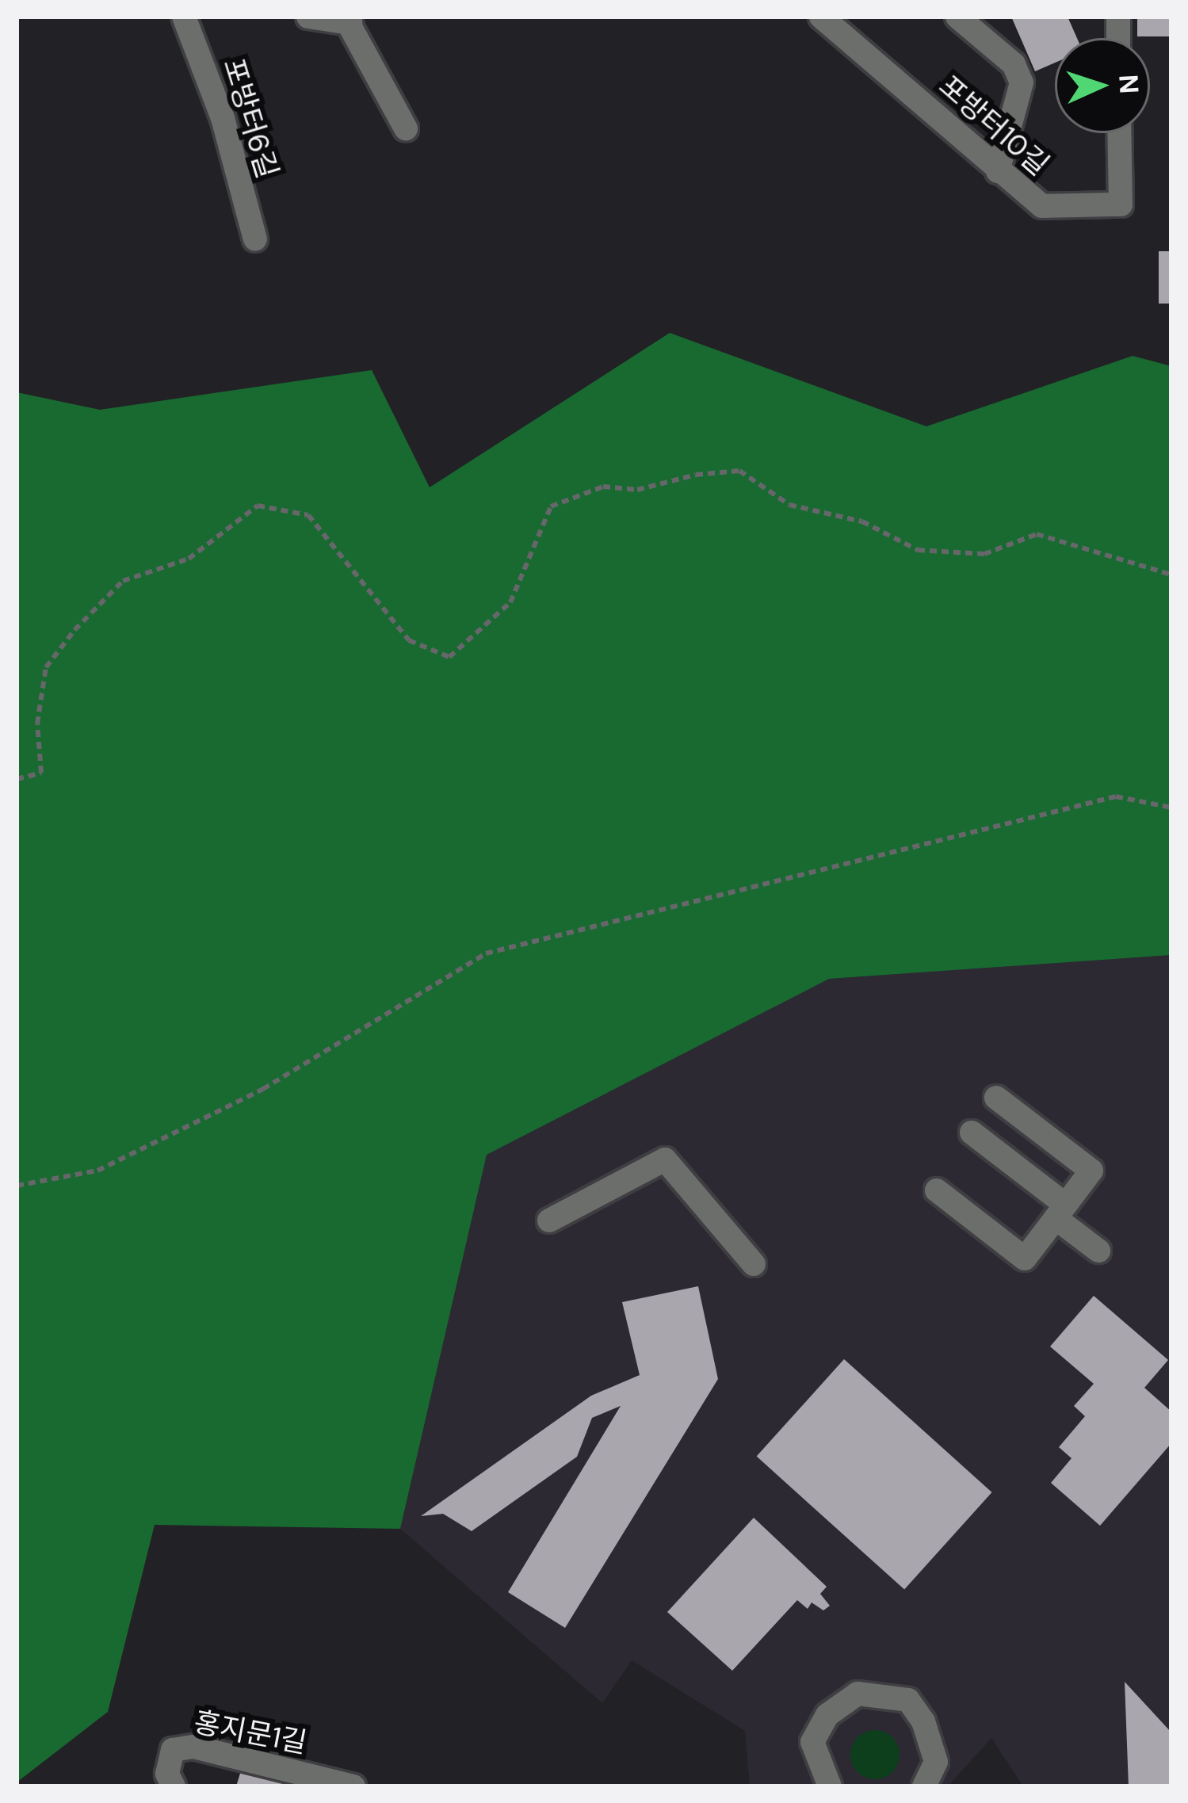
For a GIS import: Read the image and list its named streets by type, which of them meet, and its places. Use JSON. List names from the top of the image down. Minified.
{"streets":{"street":["포방터6길","포방터10길","홍지문1길"]},"north":"right"}
